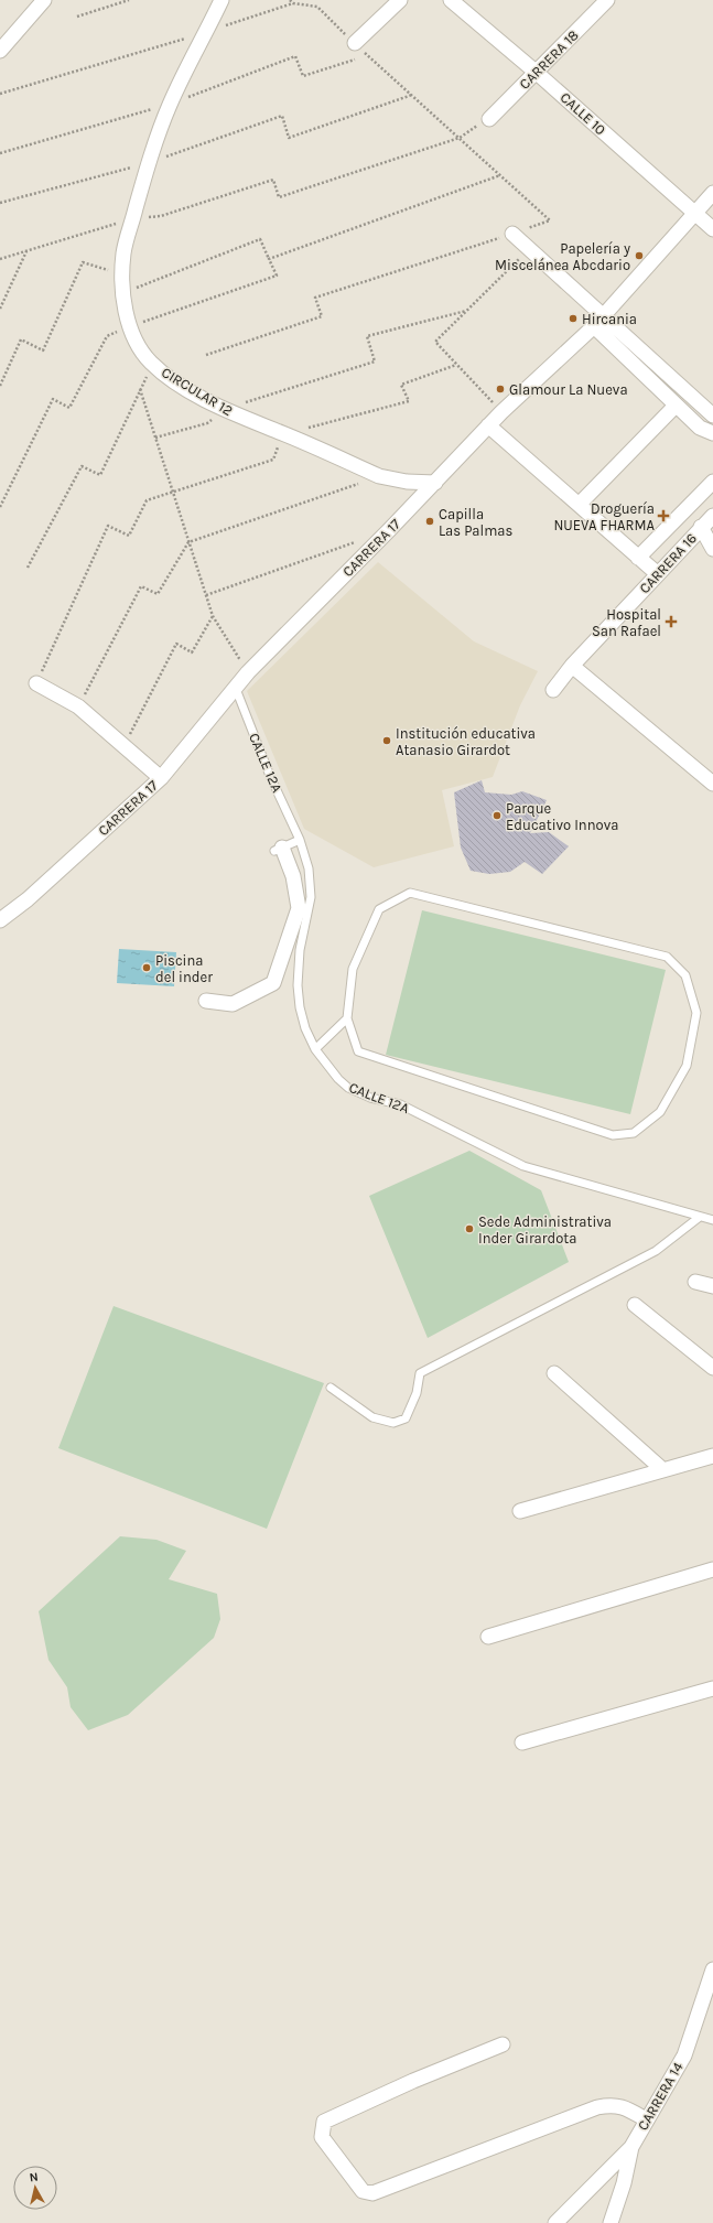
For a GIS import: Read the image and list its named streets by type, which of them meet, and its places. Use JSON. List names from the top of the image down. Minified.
{"streets":{"street":["CARRERA 18","CALLE 10","CIRCULAR 12","CARRERA 17","CARRERA 16","CARRERA 14"],"lane":["CALLE 12A"]},"crossings":[["CARRERA 18","CALLE 10"],["CALLE 10","CARRERA 17"],["CIRCULAR 12","CARRERA 17"],["CARRERA 17","CALLE 12A"]],"places":{"other":["Papelería y Miscelánea Abcdario","Hircania","Glamour La Nueva","Capilla Las Palmas","Institución educativa Atanasio Girardot","Parque Educativo Innova","Piscina del inder","Sede Administrativa Inder Girardota"],"health":["Droguería NUEVA FHARMA","Hospital San Rafael"]},"north":"top"}
